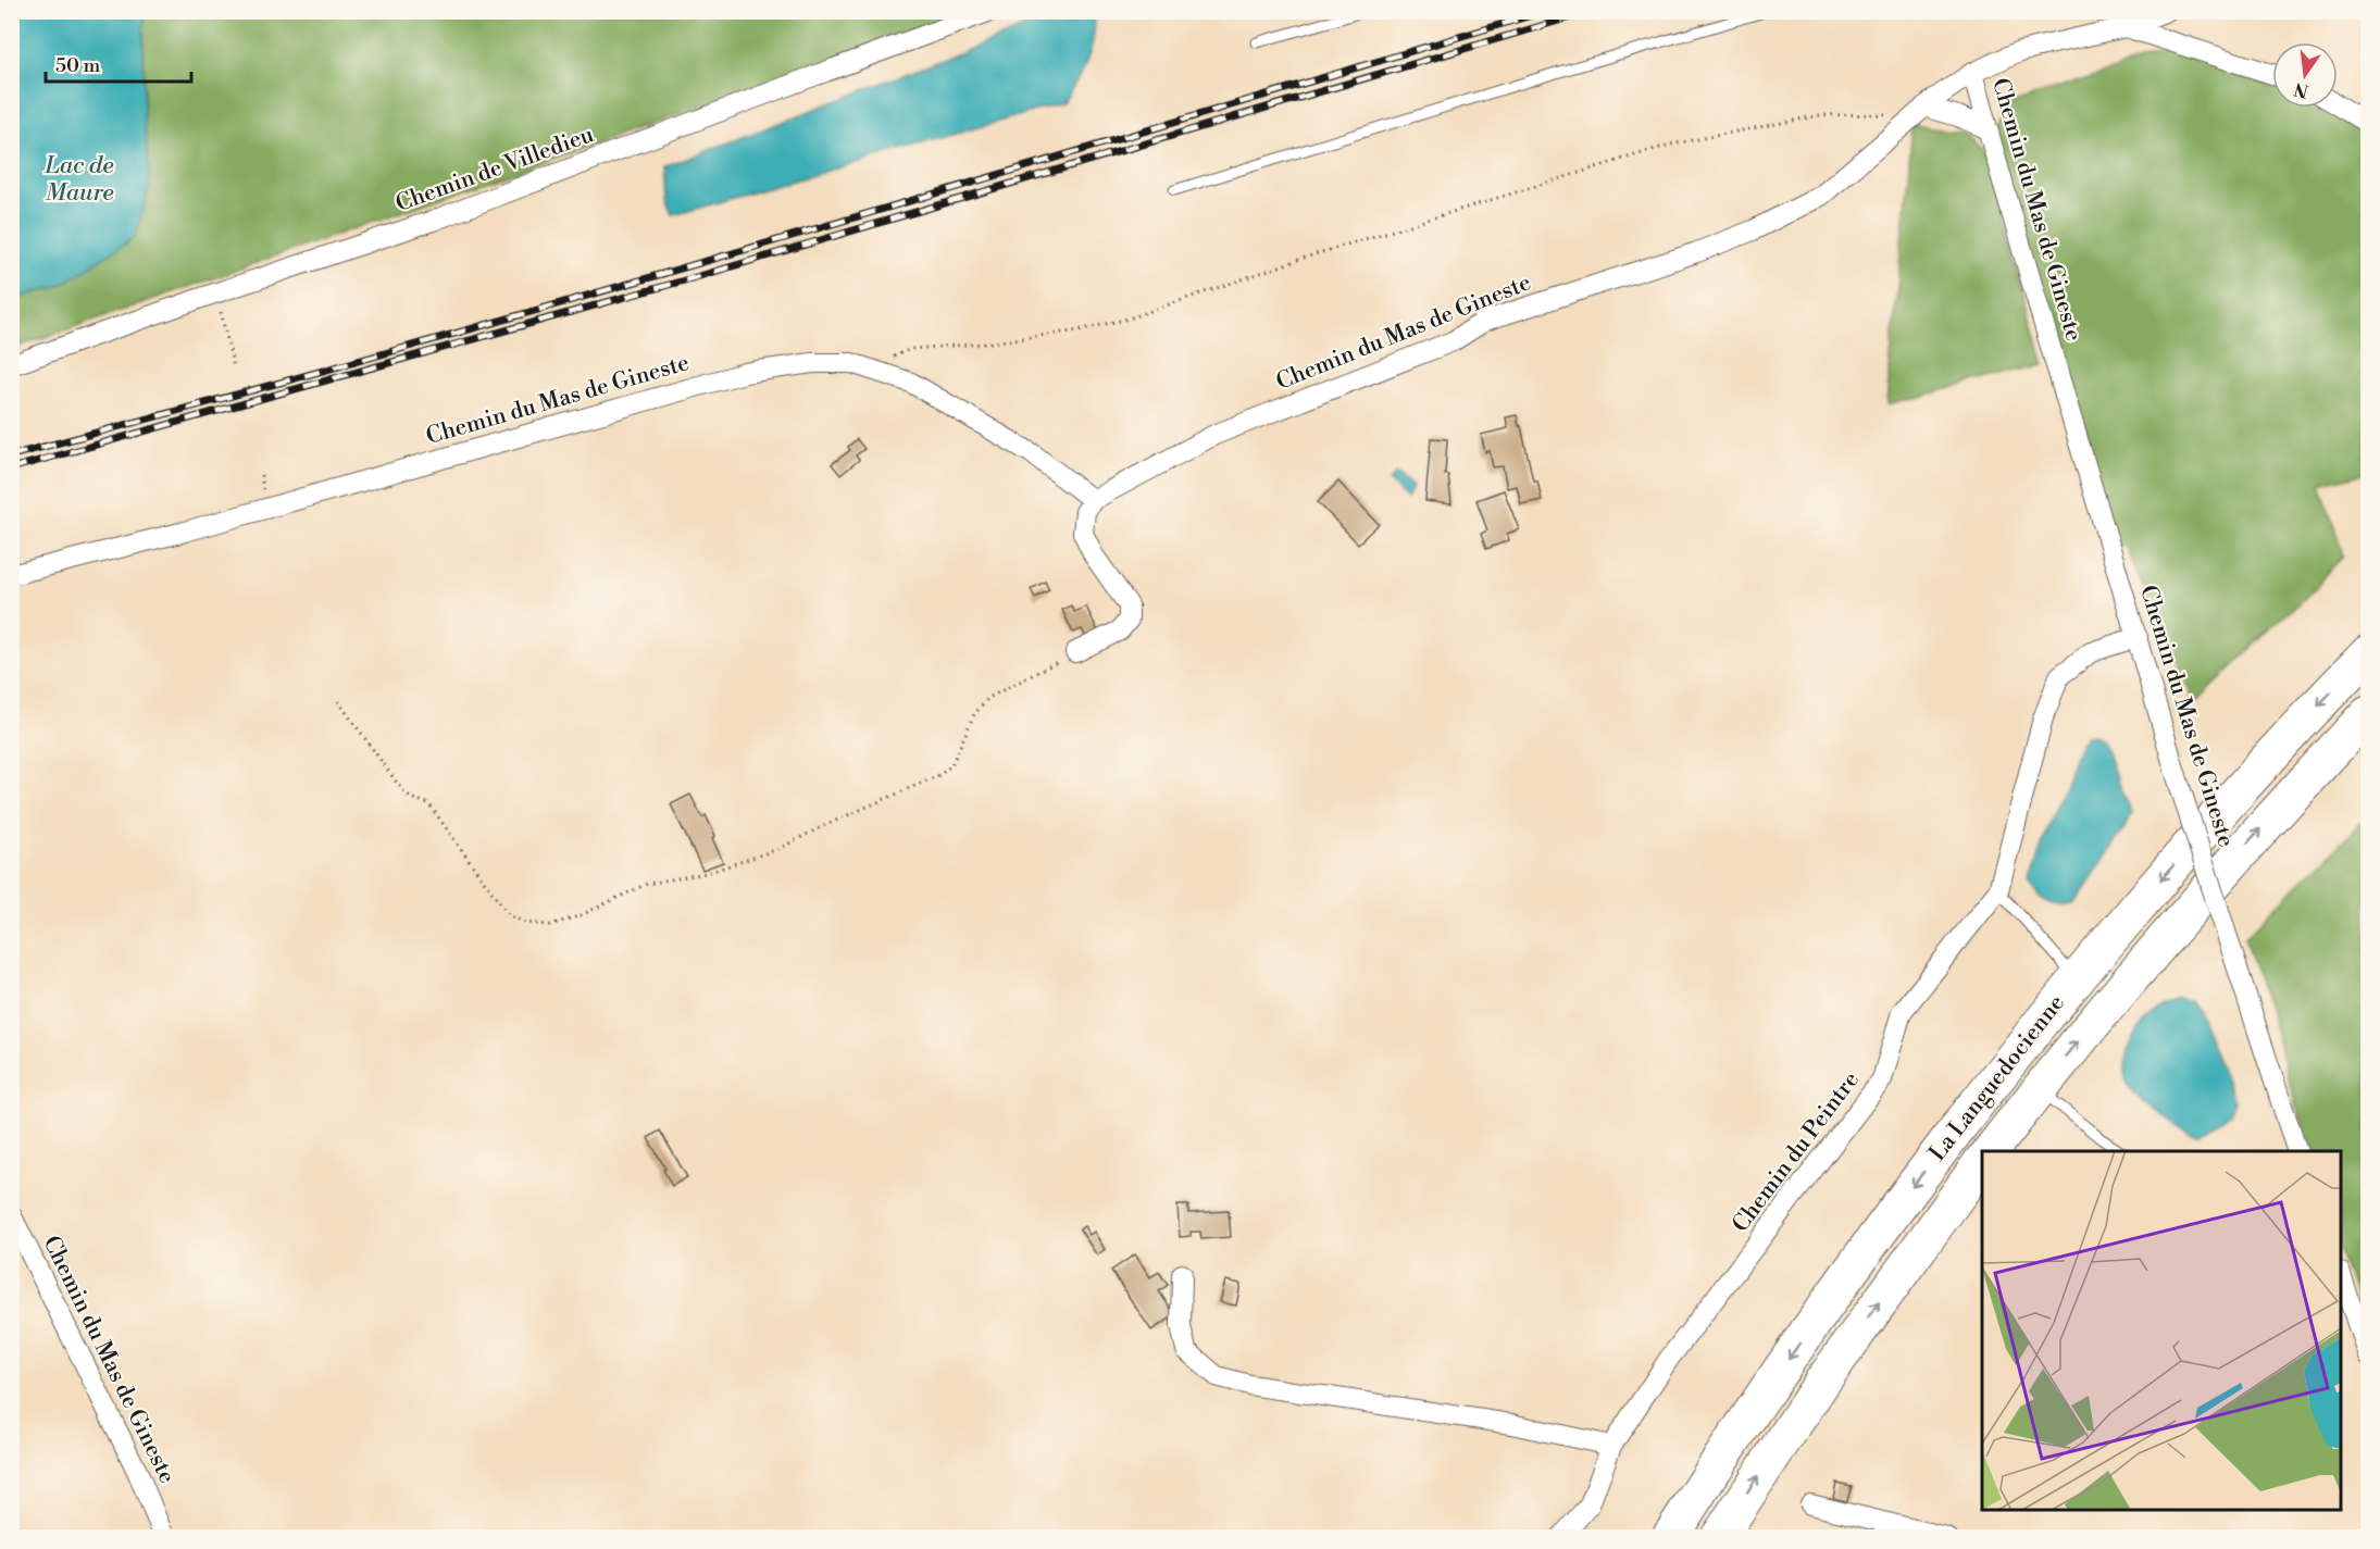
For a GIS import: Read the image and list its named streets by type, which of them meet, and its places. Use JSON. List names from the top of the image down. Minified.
{"streets":{"highway":["La Languedocienne"],"street":["Chemin de Villedieu","Chemin du Mas de Gineste","Chemin du Peintre"]},"crossings":[["Chemin du Mas de Gineste","Chemin du Peintre"]],"water":["Lac de Maure"],"scale_bar":"50 m","north":"bottom"}
